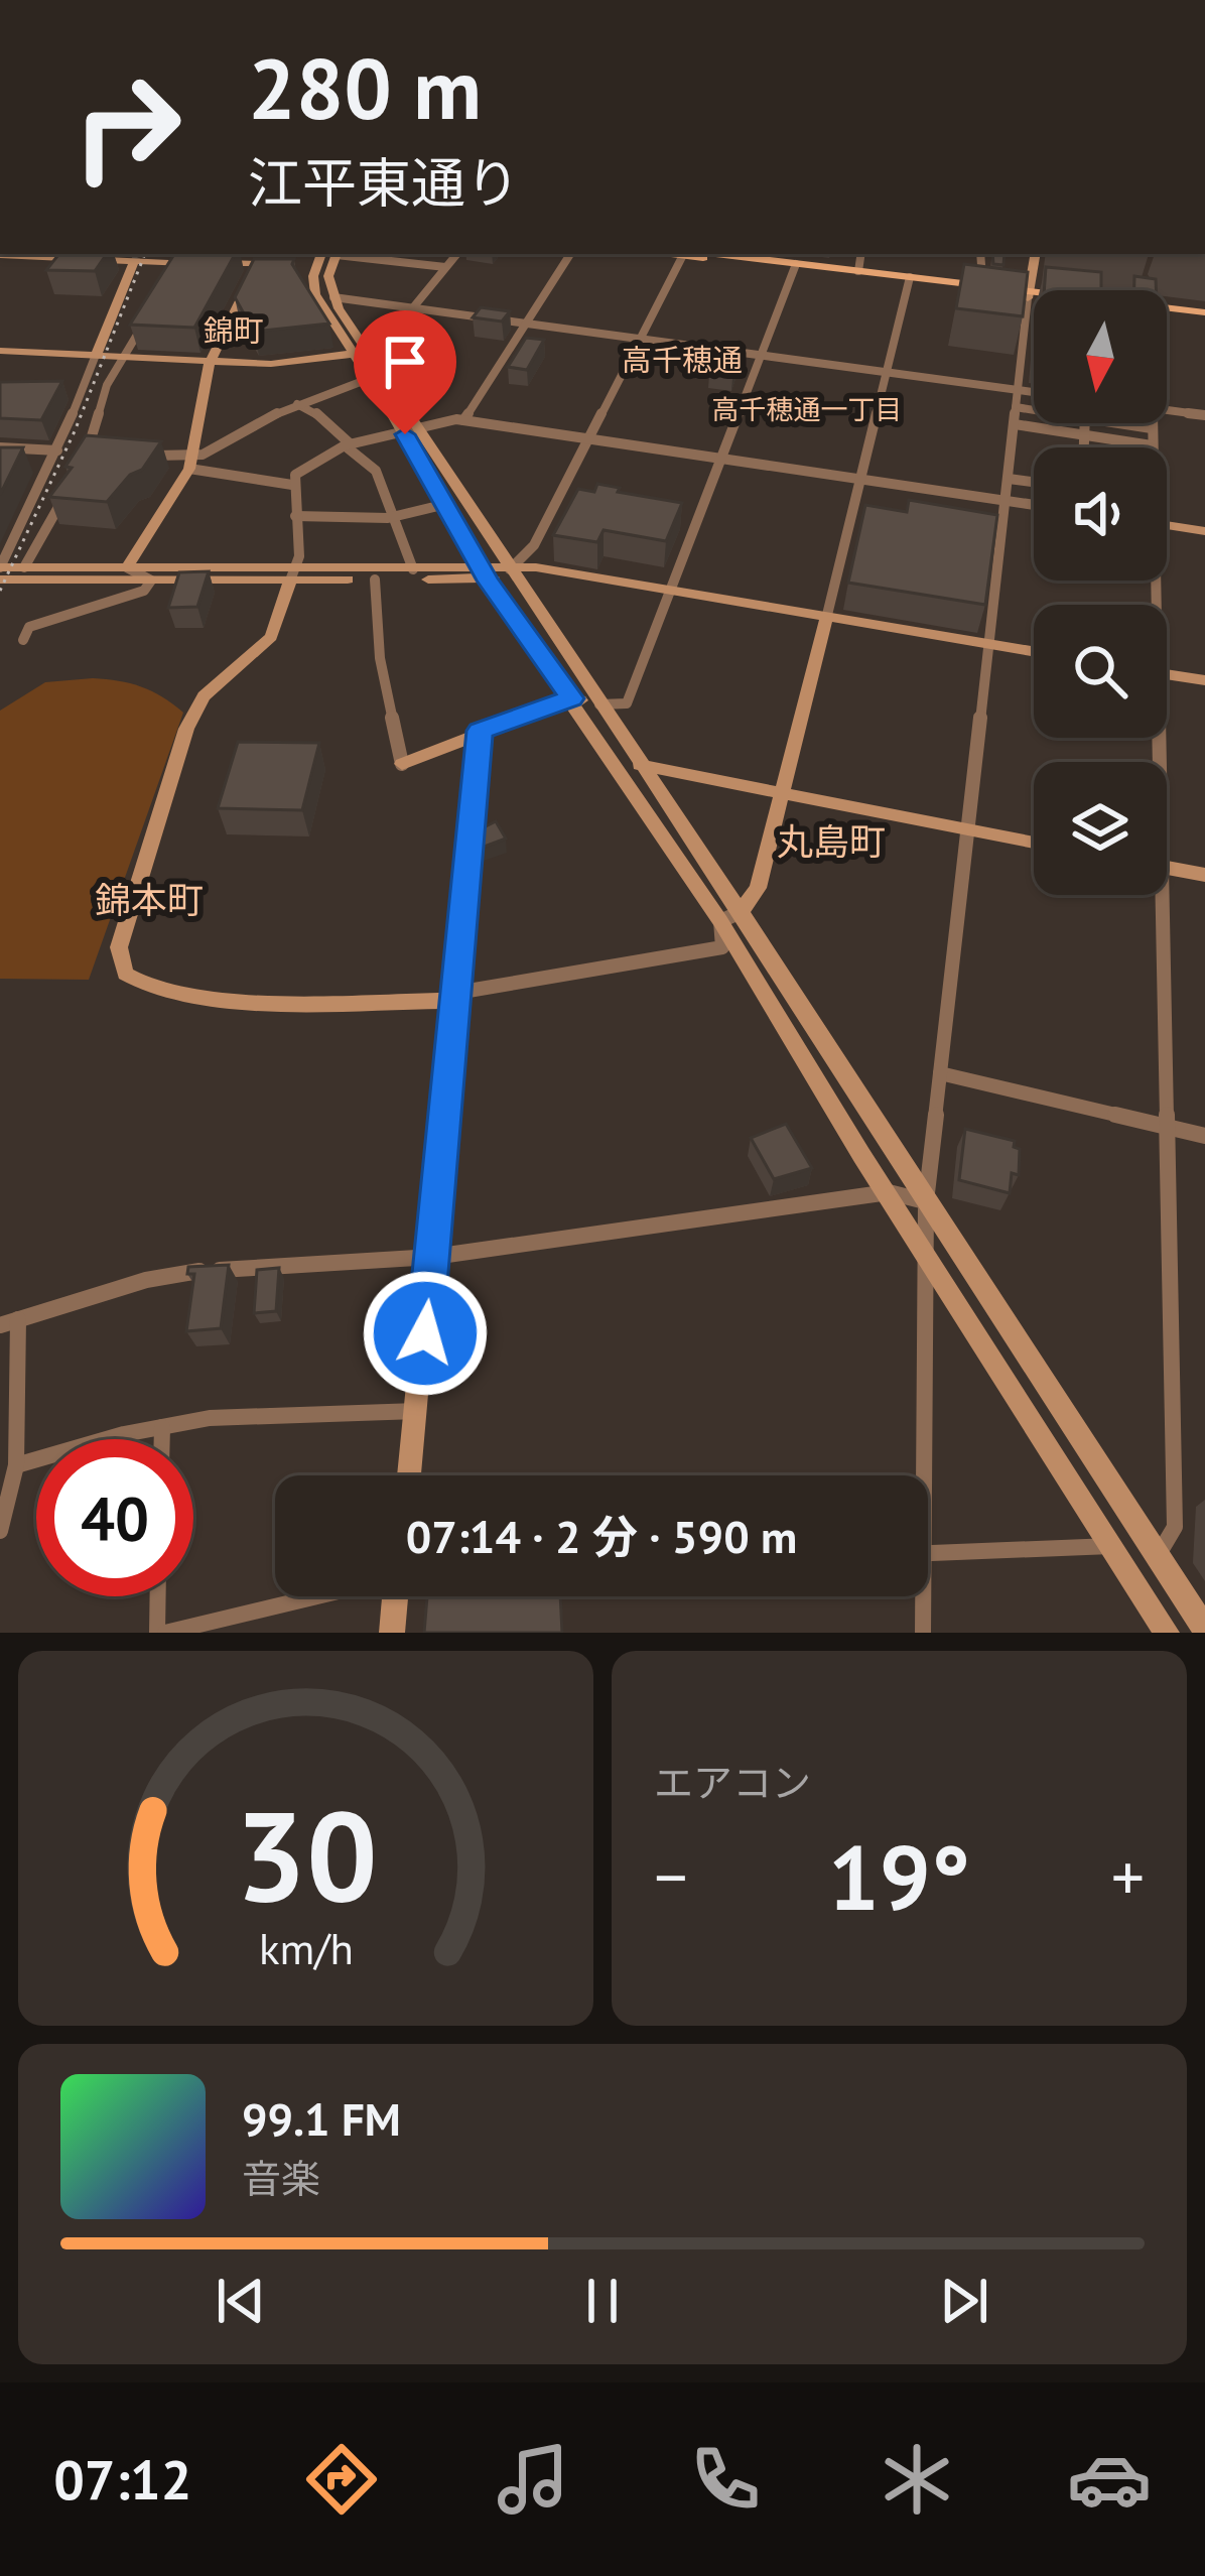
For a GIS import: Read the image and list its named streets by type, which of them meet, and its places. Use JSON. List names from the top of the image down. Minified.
{"districts":["錦町","高千穂通","高千穂通一丁目","丸島町","錦本町"],"north":"bottom","page":{"turn":["280 m","江平東通り"],"limit":"40","trip":"07:14 · 2 分 · 590 m","tile":"エアコン","heat":["−","19°","+"],"song":["99.1 FM","音楽"],"tabs":"07:12","gauge":["30","km/h"]}}
